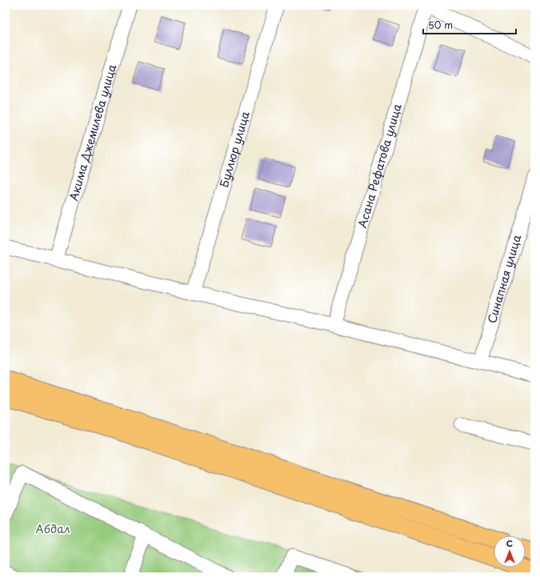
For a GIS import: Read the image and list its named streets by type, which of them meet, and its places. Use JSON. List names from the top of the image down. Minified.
{"streets":{"street":["Акима Джемилева улица","Буллюр улица","Асана Рефатова улица","Синапная улица"]},"parks":["Абдал"],"scale_bar":"50 m","north":"top"}
